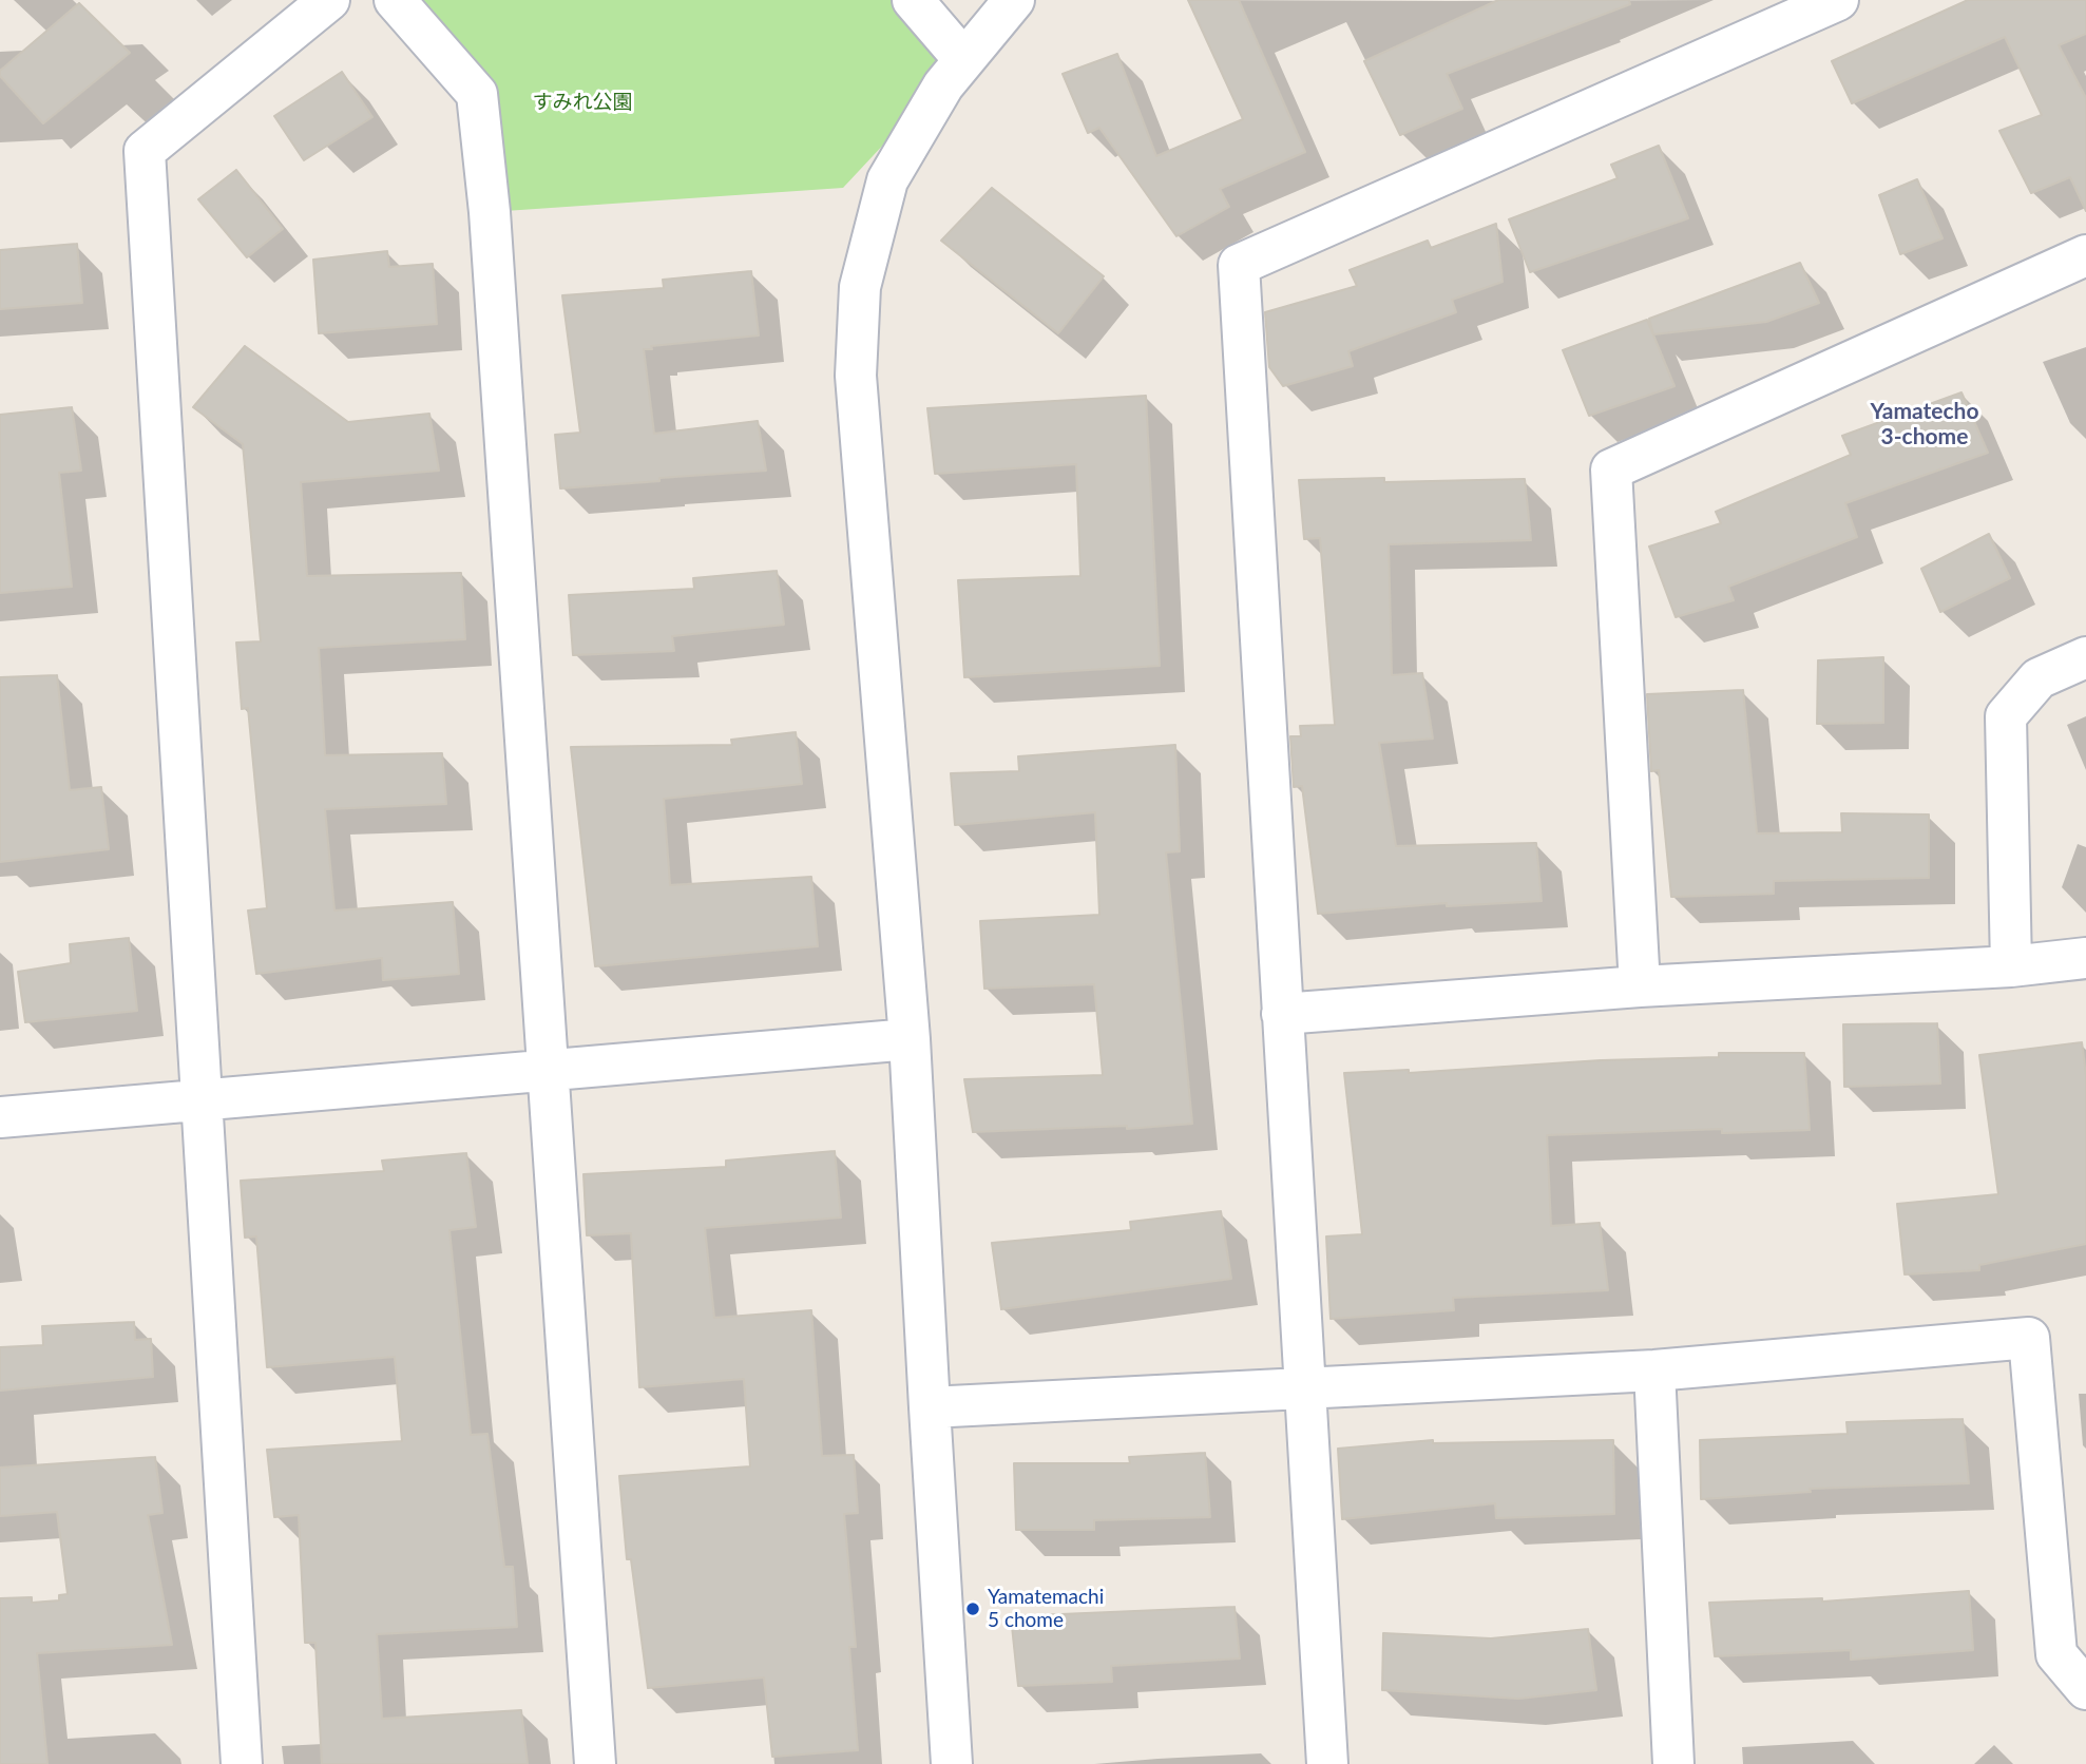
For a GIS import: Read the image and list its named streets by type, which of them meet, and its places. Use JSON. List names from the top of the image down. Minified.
{"districts":["Yamatecho 3-chome"],"parks":["すみれ公園"],"places":["Yamatemachi 5 chome"]}
